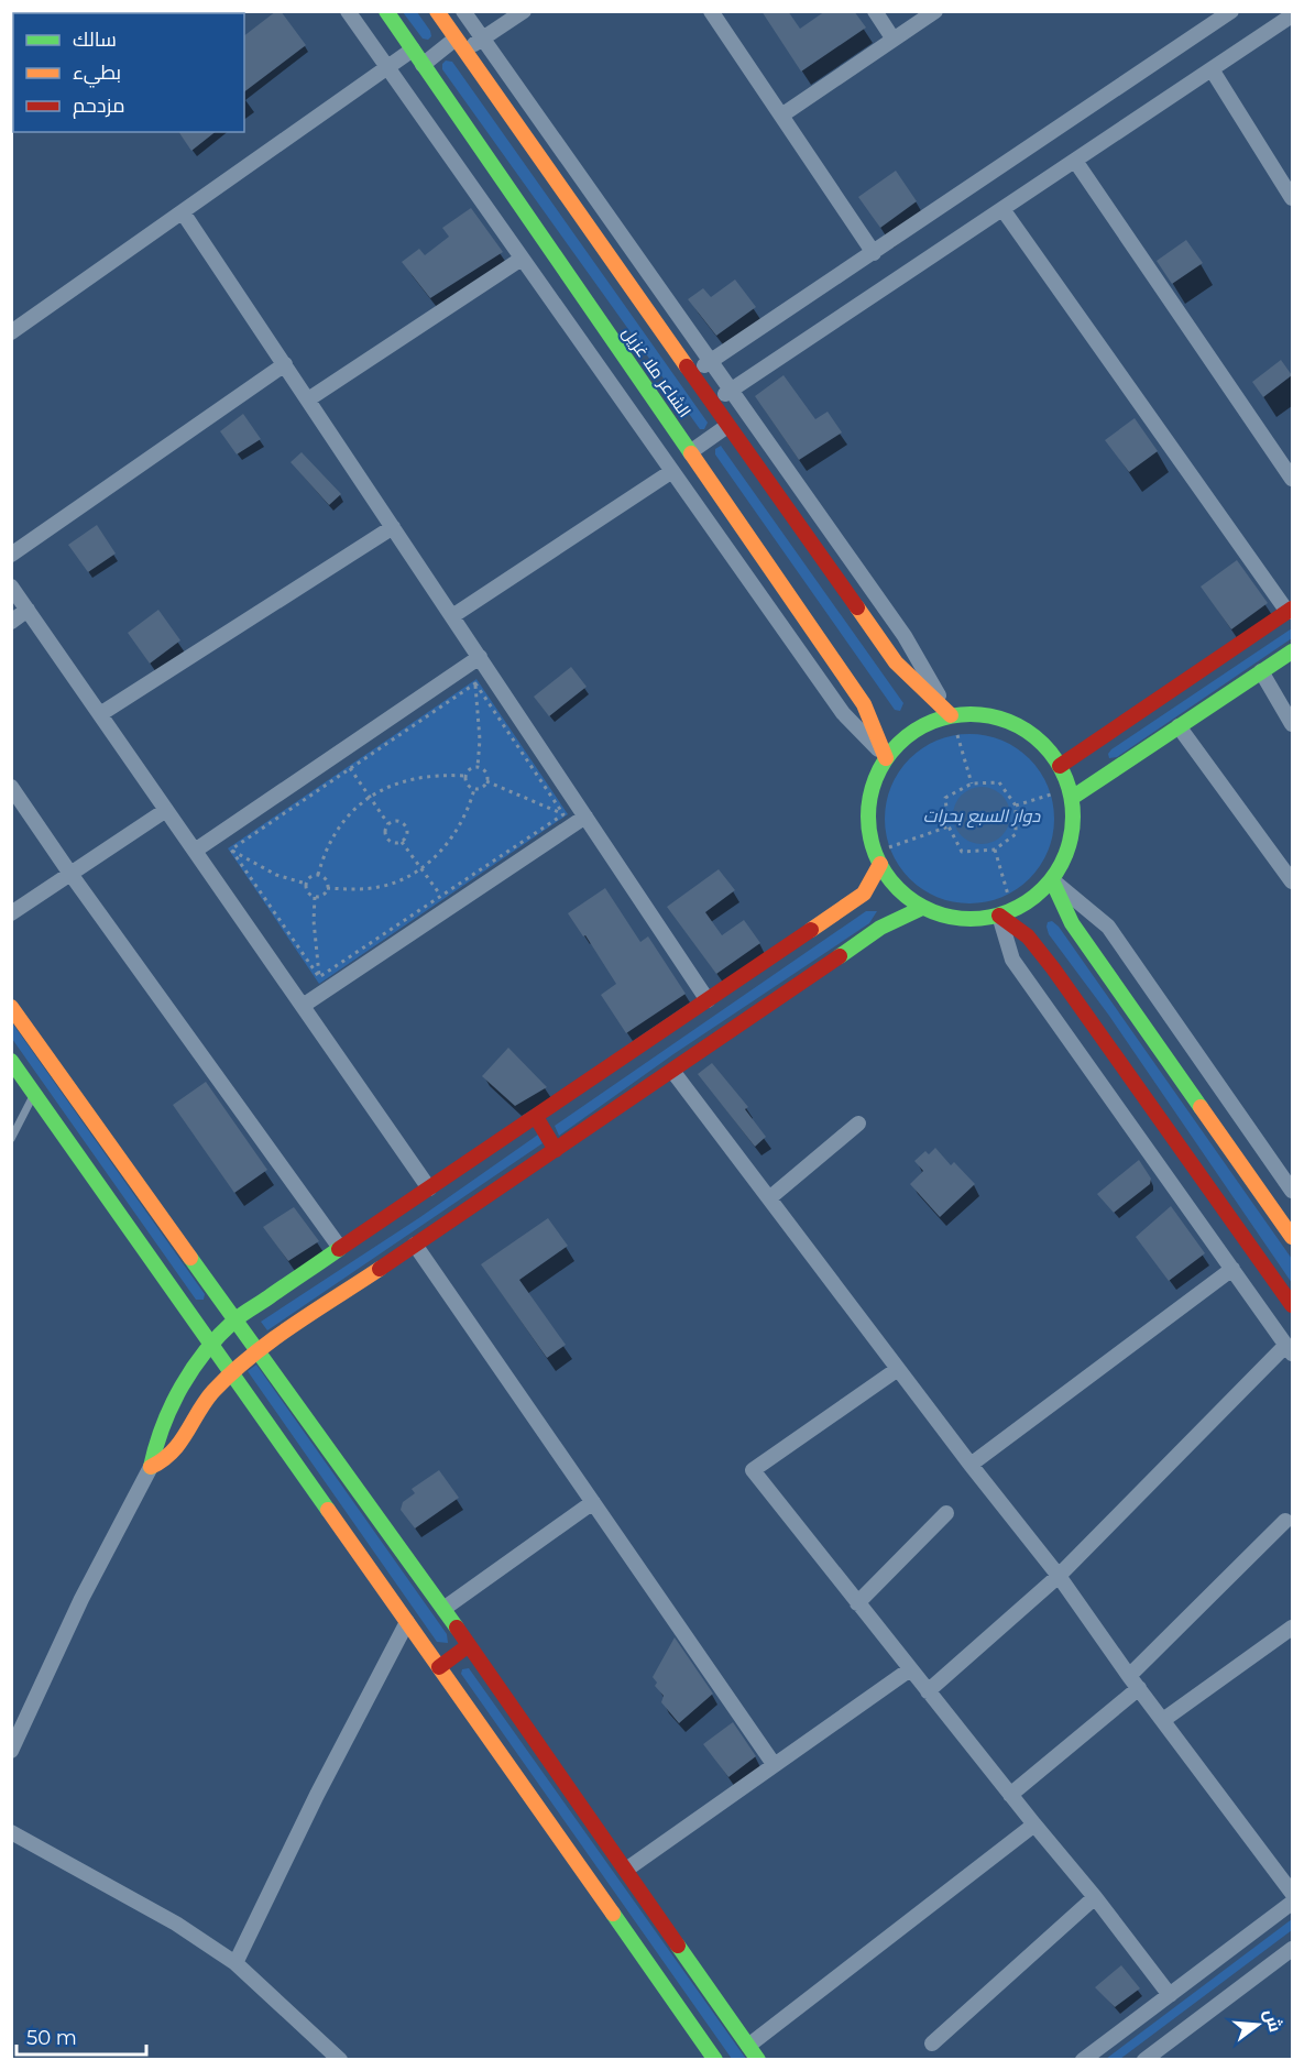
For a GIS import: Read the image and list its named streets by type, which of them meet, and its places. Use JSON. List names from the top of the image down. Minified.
{"streets":{"main road":["الشاعر ملا غزيل"]},"water":["دوار السبع بحرات"],"legend":["سالك","بطيء","مزدحم"],"scale_bar":"50 m","north":"right"}
